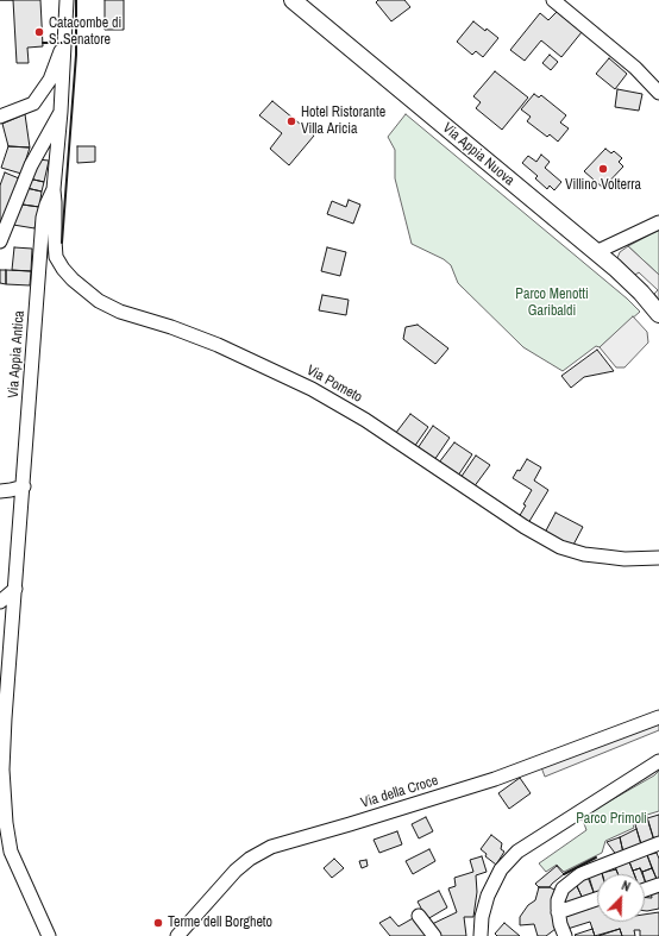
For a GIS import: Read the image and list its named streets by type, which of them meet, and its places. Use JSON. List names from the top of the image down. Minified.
{"streets":{"main road":["Via Appia Nuova"],"street":["Via Appia Antica","Via Pometo","Via della Croce"]},"crossings":[["Via Appia Antica","Via Pometo"]],"parks":["Parco Menotti Garibaldi","Parco Primoli"],"places":["Catacombe di S. Senatore","Hotel Ristorante Villa Aricia","Villino Volterra","Terme dell Borgheto"],"north":"top right"}
